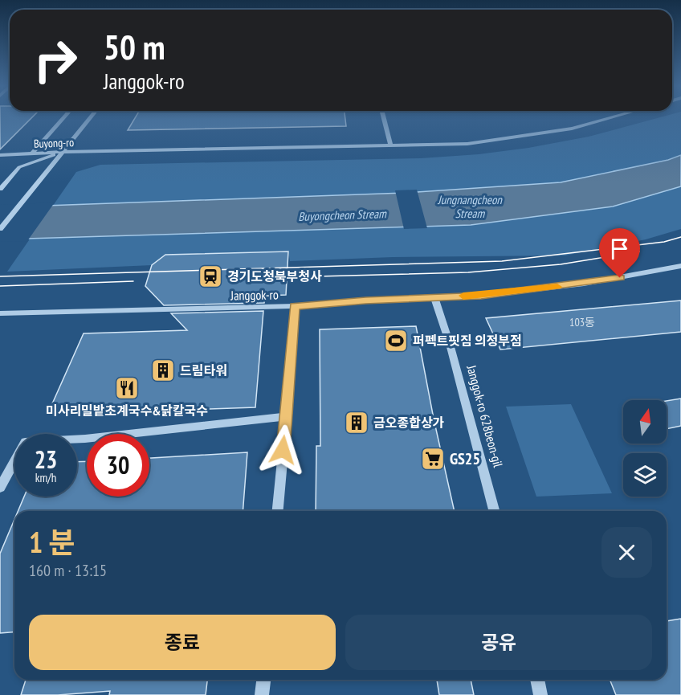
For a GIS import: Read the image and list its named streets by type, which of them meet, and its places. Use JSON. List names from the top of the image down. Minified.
{"streets":{"street":["Buyong-ro","Janggok-ro","Janggok-ro 628beon-gil"]},"crossings":[["Janggok-ro","Janggok-ro 628beon-gil"]],"water":["Jungnangcheon Stream","Buyongcheon Stream"],"places":{"station":["경기도청북부청사"],"sports":["퍼펙트핏짐 의정부점"],"building":["드림타워","금오종합상가"],"restaurant":["미사리밀밭초계국수&닭칼국수"],"supermarket":["GS25"]},"house_numbers":["103동"],"north":"top","page":{"turn":["50 m","Janggok-ro"],"speed":"23 km/h","limit":"30","heading":["1 분","160 m · 13:15"],"buttons":["종료","공유"]}}
